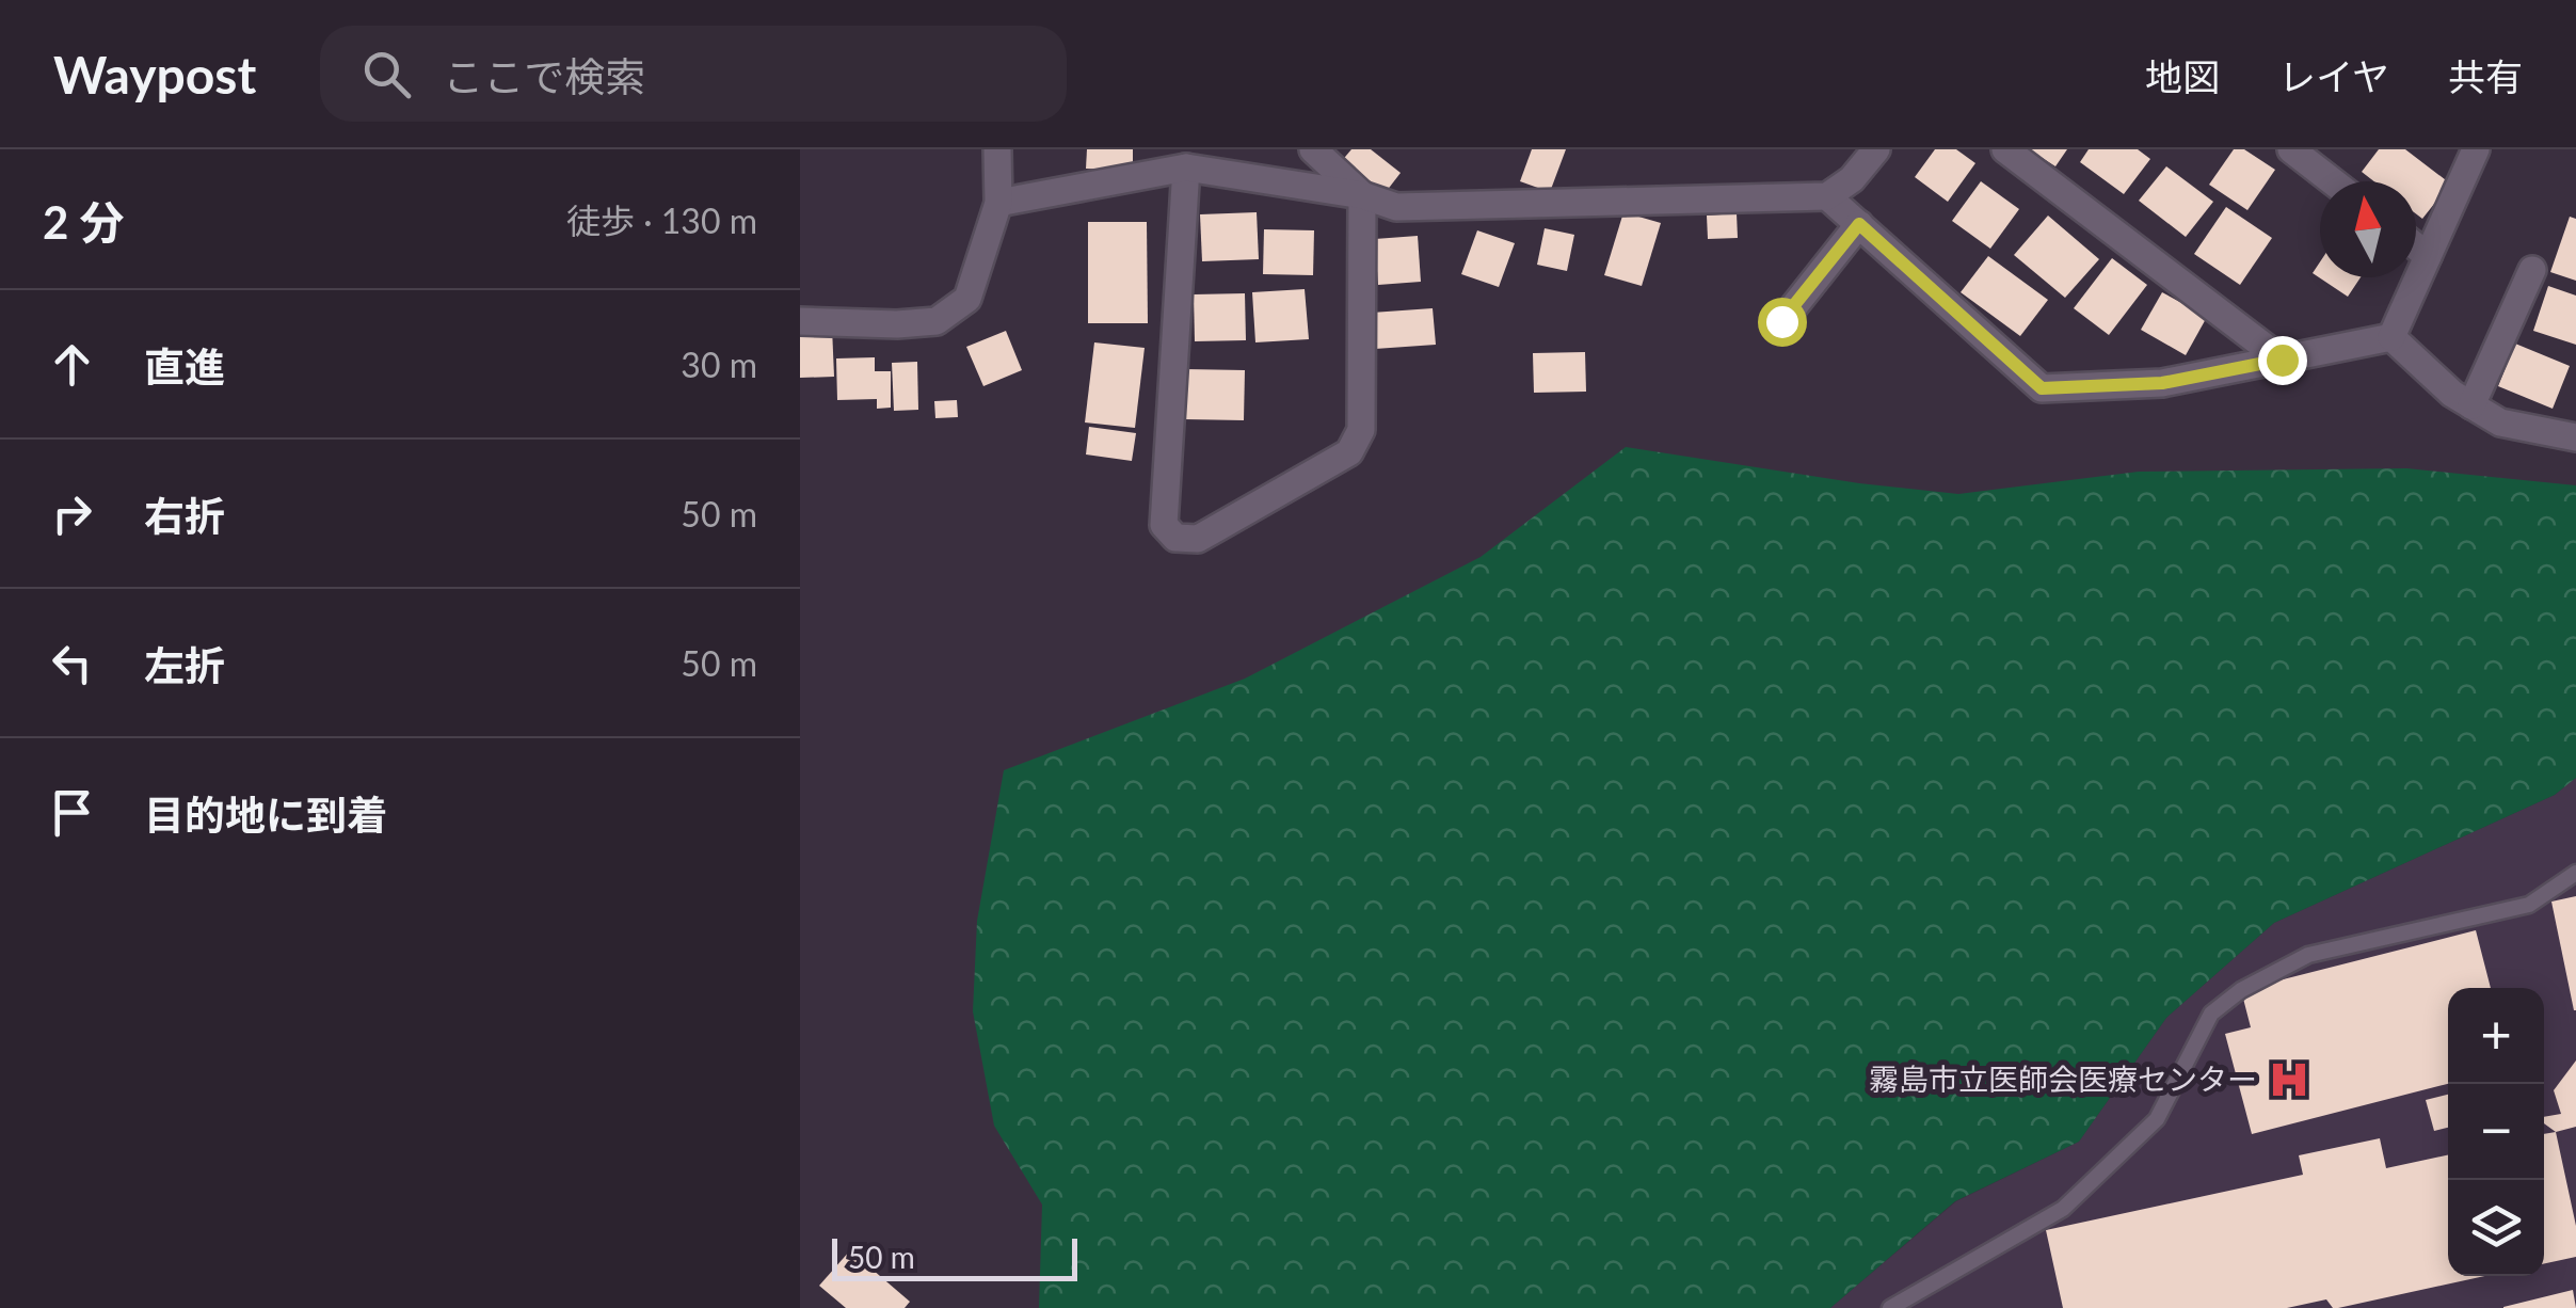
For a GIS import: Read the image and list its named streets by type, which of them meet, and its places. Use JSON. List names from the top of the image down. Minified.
{"places":{"hospital":["霧島市立医師会医療センター"]},"scale_bar":"50 m","north":"top","page":{"header":"Waypost","search":"ここで検索","nav":["地図","レイヤ","共有"],"heading":["2 分","徒歩 · 130 m"],"list":[["直進","30 m"],["右折","50 m"],["左折","50 m"],"目的地に到着"],"map_buttons":["+","−"],"scale":"50 m"}}
